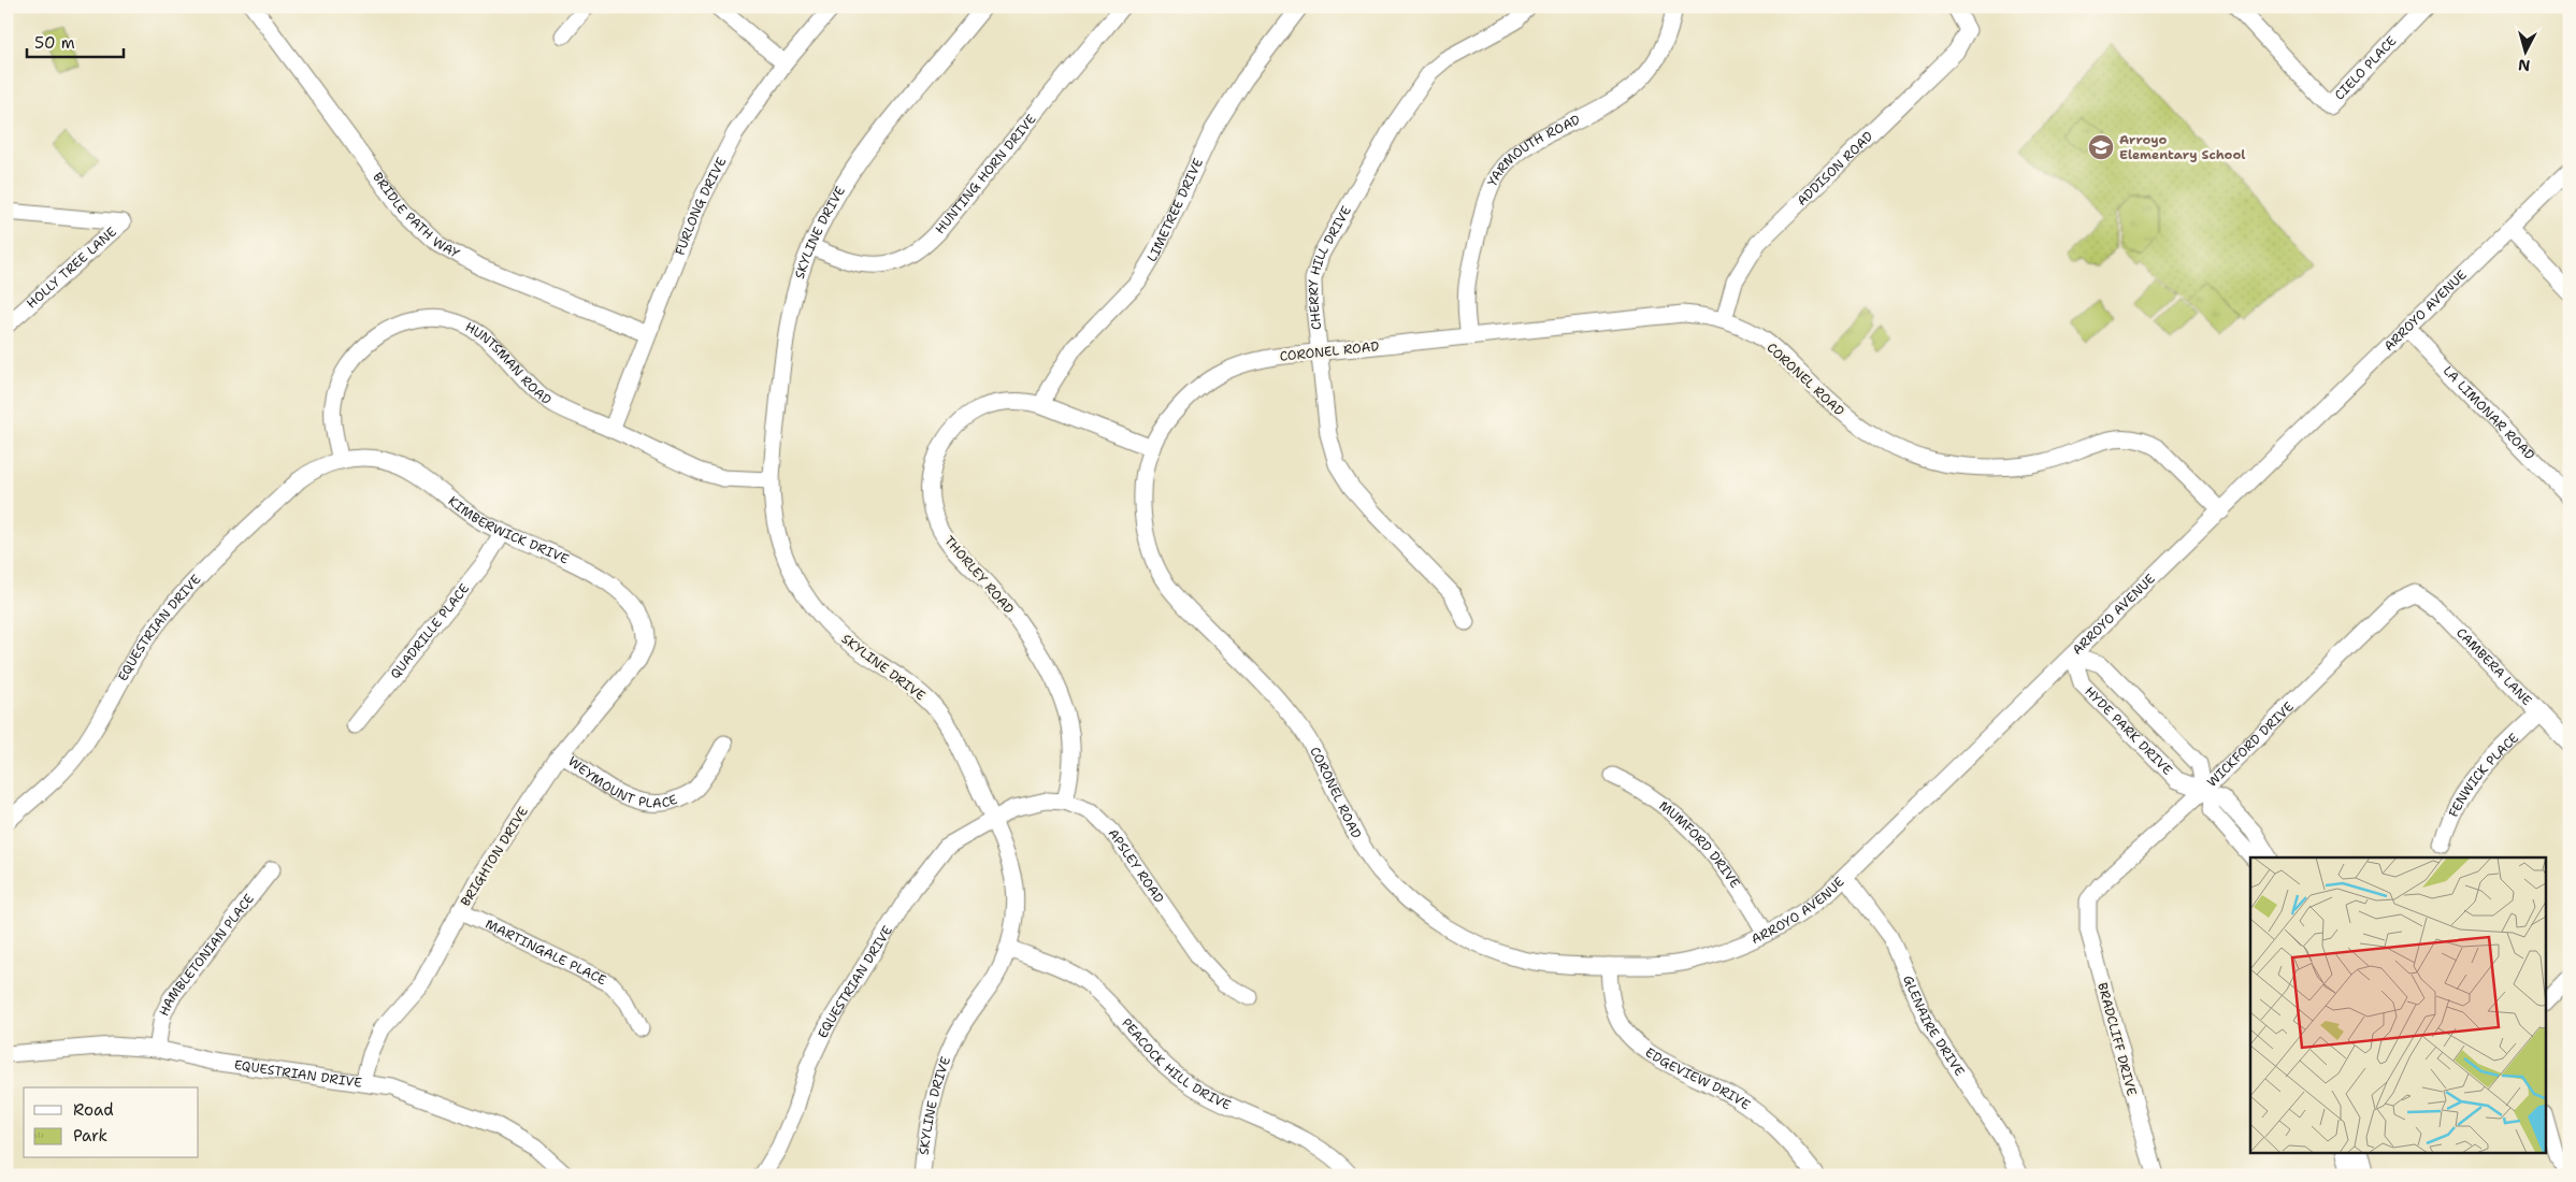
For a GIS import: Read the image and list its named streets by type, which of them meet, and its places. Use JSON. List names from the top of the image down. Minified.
{"streets":{"street":["CIELO PLACE","YARMOUTH ROAD","ADDISON ROAD","HUNTING HORN DRIVE","FURLONG DRIVE","LIMETREE DRIVE","BRIDLE PATH WAY","SKYLINE DRIVE","HOLLY TREE LANE","CHERRY HILL DRIVE","ARROYO AVENUE","CORONEL ROAD","HUNTSMAN ROAD","LA LIMONAR ROAD","KIMBERWICK DRIVE","THORLEY ROAD","EQUESTRIAN DRIVE","QUADRILLE PLACE","CAMBERA LANE","HYDE PARK DRIVE","WICKFORD DRIVE","WEYMOUNT PLACE","FENWICK PLACE","MUMFORD DRIVE","BRIGHTON DRIVE","APSLEY ROAD","MARTINGALE PLACE","HAMBLETONIAN PLACE","GLENAIRE DRIVE","BRADCLIFF DRIVE","PEACOCK HILL DRIVE","EDGEVIEW DRIVE"]},"crossings":[["YARMOUTH ROAD","CORONEL ROAD"],["ADDISON ROAD","CORONEL ROAD"],["HUNTING HORN DRIVE","SKYLINE DRIVE"],["FURLONG DRIVE","BRIDLE PATH WAY"],["FURLONG DRIVE","HUNTSMAN ROAD"],["LIMETREE DRIVE","THORLEY ROAD"],["SKYLINE DRIVE","HUNTSMAN ROAD"],["SKYLINE DRIVE","EQUESTRIAN DRIVE"],["SKYLINE DRIVE","APSLEY ROAD"],["SKYLINE DRIVE","PEACOCK HILL DRIVE"],["CHERRY HILL DRIVE","CORONEL ROAD"],["ARROYO AVENUE","CORONEL ROAD"],["ARROYO AVENUE","LA LIMONAR ROAD"],["ARROYO AVENUE","HYDE PARK DRIVE"],["ARROYO AVENUE","MUMFORD DRIVE"],["ARROYO AVENUE","GLENAIRE DRIVE"],["ARROYO AVENUE","EDGEVIEW DRIVE"],["CORONEL ROAD","THORLEY ROAD"],["CORONEL ROAD","EDGEVIEW DRIVE"],["HUNTSMAN ROAD","KIMBERWICK DRIVE"],["HUNTSMAN ROAD","EQUESTRIAN DRIVE"],["KIMBERWICK DRIVE","EQUESTRIAN DRIVE"],["KIMBERWICK DRIVE","QUADRILLE PLACE"],["KIMBERWICK DRIVE","BRIGHTON DRIVE"],["THORLEY ROAD","APSLEY ROAD"],["EQUESTRIAN DRIVE","BRIGHTON DRIVE"],["EQUESTRIAN DRIVE","APSLEY ROAD"],["EQUESTRIAN DRIVE","HAMBLETONIAN PLACE"],["CAMBERA LANE","WICKFORD DRIVE"],["CAMBERA LANE","FENWICK PLACE"],["HYDE PARK DRIVE","WICKFORD DRIVE"],["WICKFORD DRIVE","BRADCLIFF DRIVE"],["WEYMOUNT PLACE","BRIGHTON DRIVE"],["BRIGHTON DRIVE","MARTINGALE PLACE"]],"places":{"school or university":["Arroyo Elementary School"]},"legend":["Road","Park"],"scale_bar":"50 m","north":"bottom"}
